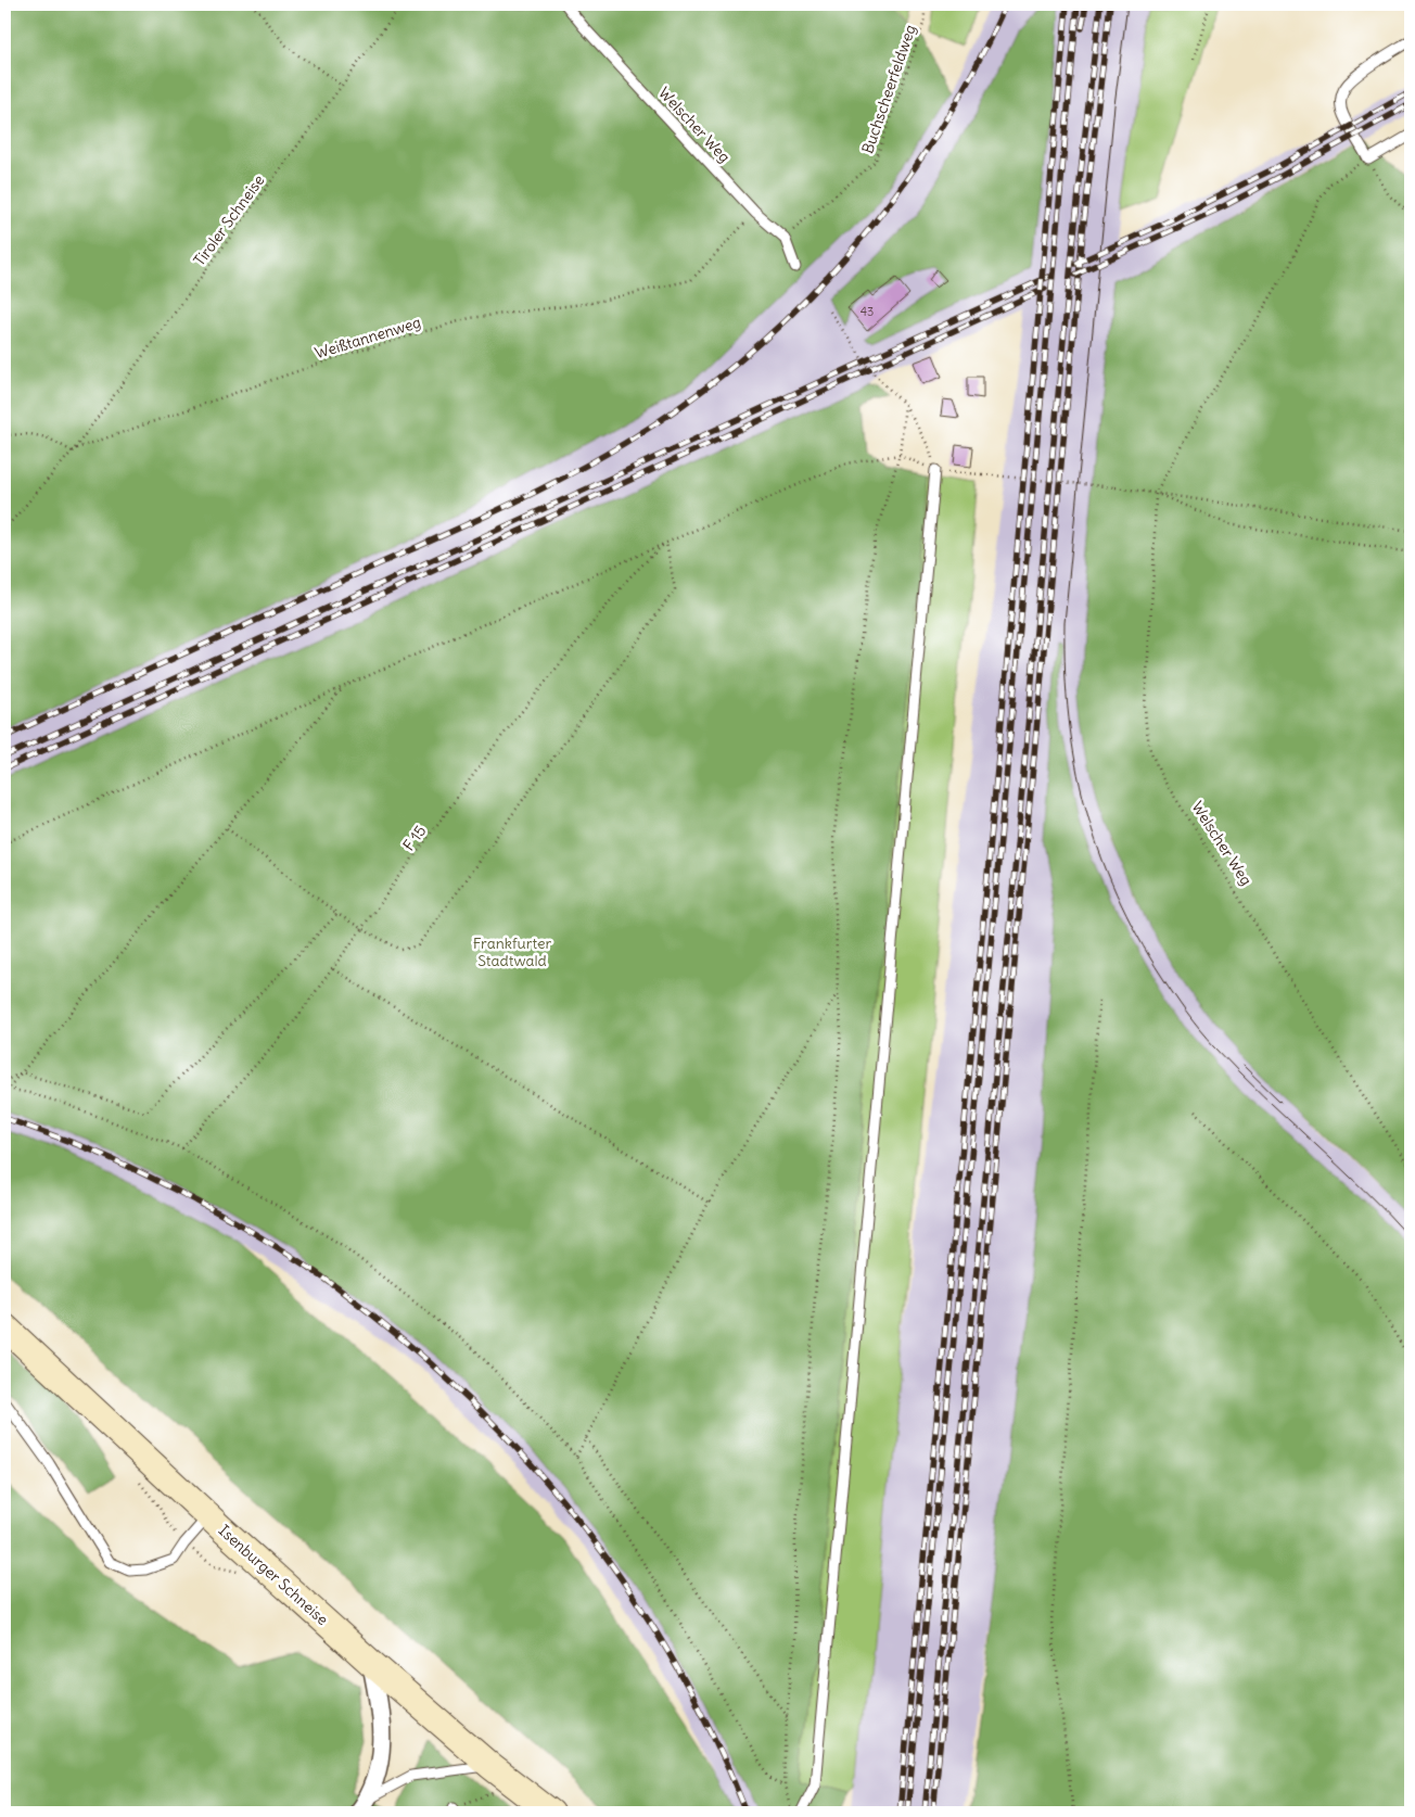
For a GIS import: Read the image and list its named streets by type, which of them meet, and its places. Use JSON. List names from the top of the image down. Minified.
{"streets":{"main road":["Isenburger Schneise"],"lane":["Welscher Weg"],"path":["Buchscheerfeldweg","Tiroler Schneise","Weißtannenweg","F 15"]},"crossings":[["Buchscheerfeldweg","Welscher Weg"],["Welscher Weg","Weißtannenweg"],["Tiroler Schneise","Weißtannenweg"]],"parks":["Frankfurter Stadtwald"],"house_numbers":["43"]}
